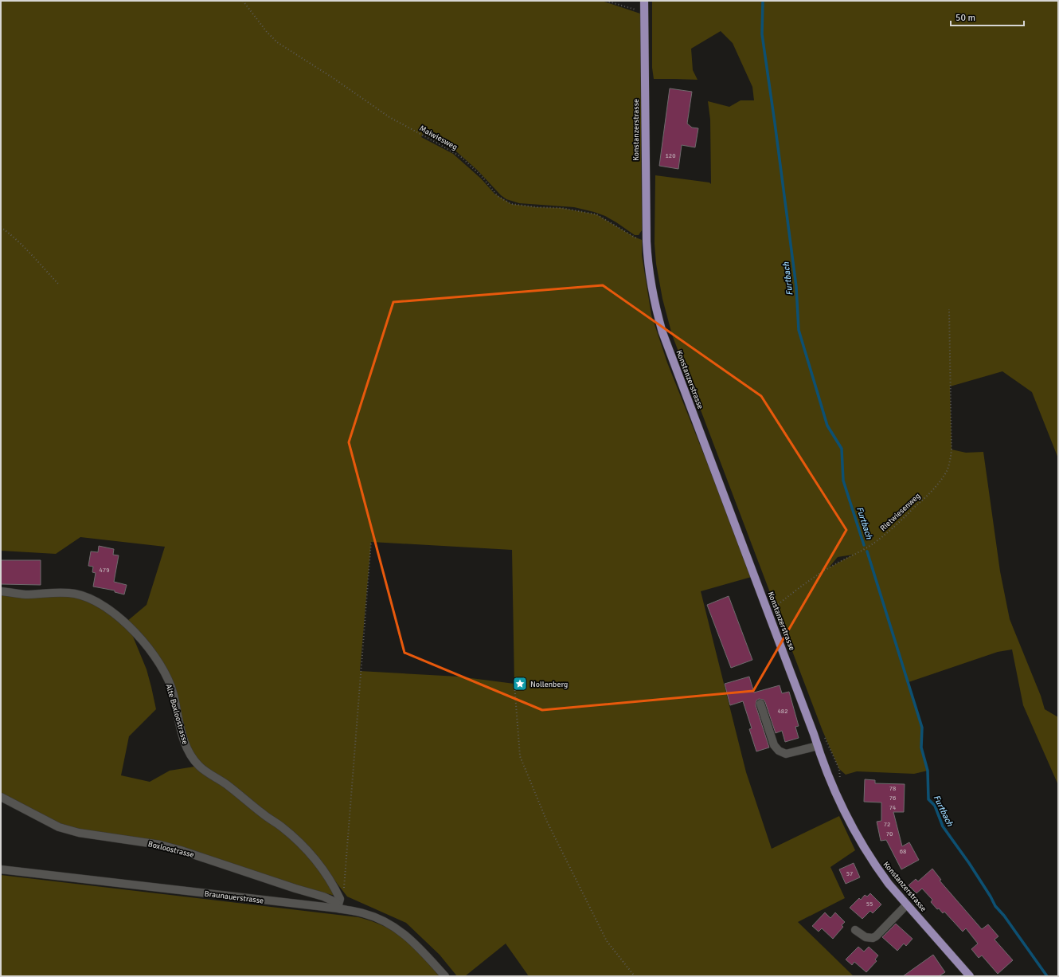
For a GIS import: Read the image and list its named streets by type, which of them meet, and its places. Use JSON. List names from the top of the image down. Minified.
{"streets":{"main road":["Konstanzerstrasse"],"street":["Alte Boxloostrasse","Boxloostrasse","Braunauerstrasse"],"path":["Maiwiesweg","Rietwiesenweg"]},"crossings":[["Konstanzerstrasse","Maiwiesweg"],["Alte Boxloostrasse","Boxloostrasse"],["Alte Boxloostrasse","Braunauerstrasse"],["Boxloostrasse","Braunauerstrasse"]],"water":["Furtbach"],"places":{"place":["Nollenberg"]},"house_numbers":["120","479","482","78","76","74","72","70","68","57","55"],"scale_bar":"50 m"}
